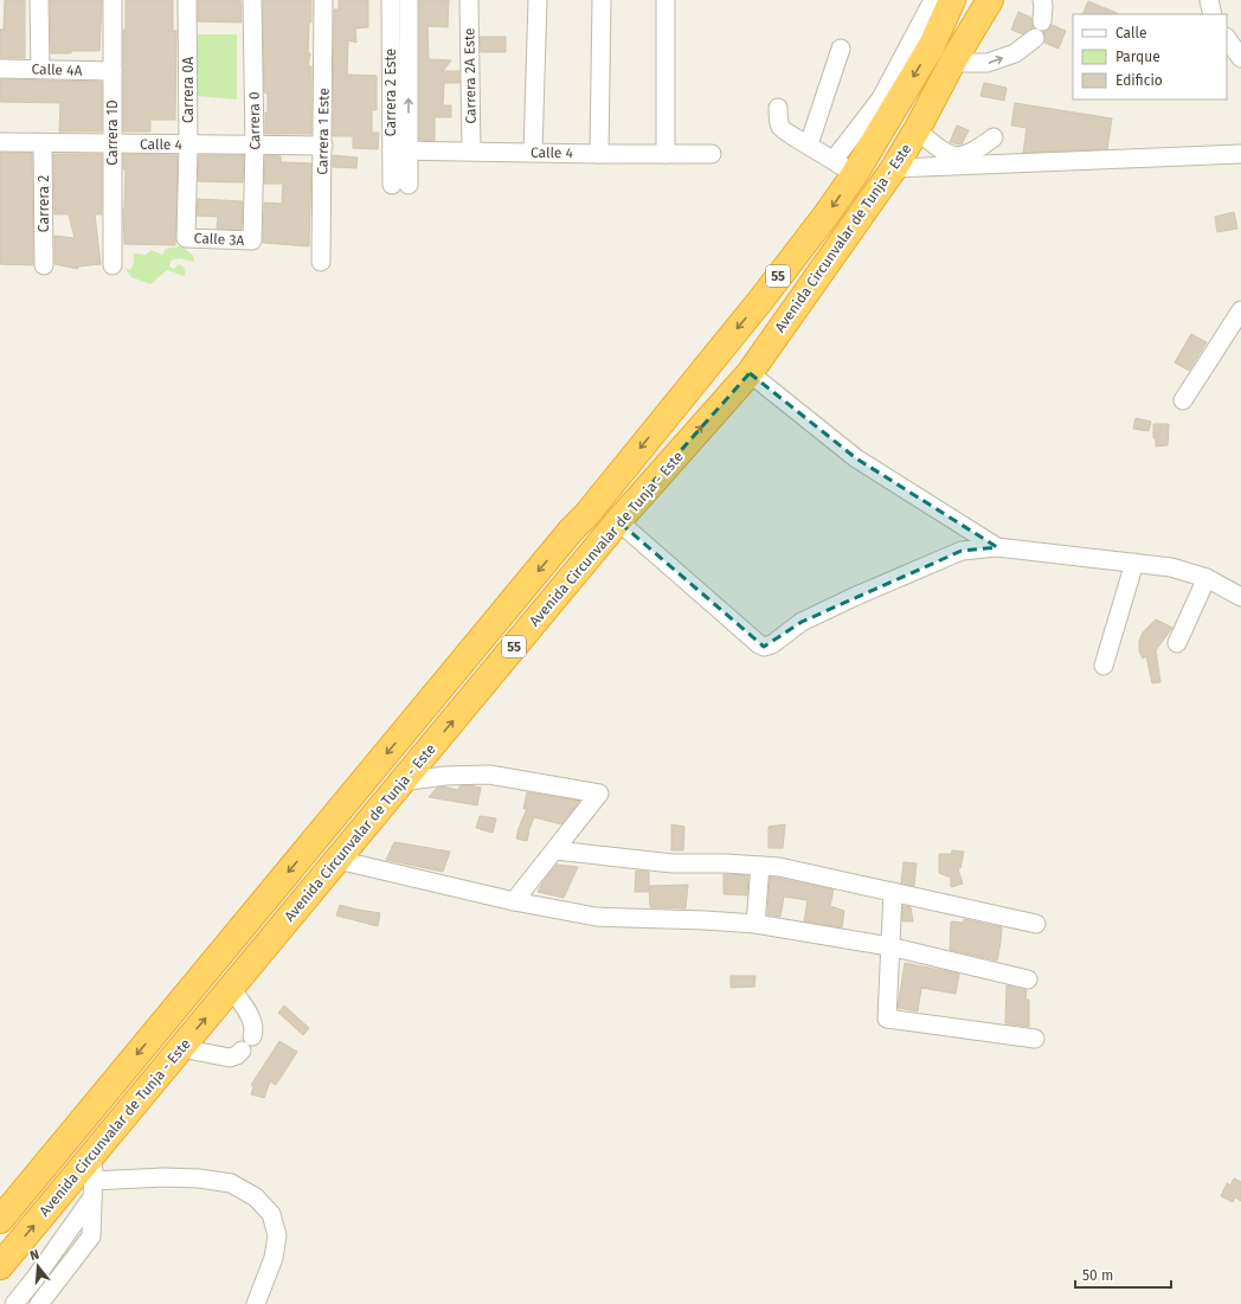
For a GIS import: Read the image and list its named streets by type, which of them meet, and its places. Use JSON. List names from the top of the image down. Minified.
{"streets":{"highway":["Avenida Circunvalar de Tunja - Este","55"],"street":["Calle 4A","Carrera 2A Este","Carrera 0A","Carrera 2 Este","Carrera 0","Carrera 1 Este","Carrera 1D","Calle 4","Carrera 2","Calle 3A"]},"crossings":[["Calle 4A","Carrera 1D"],["Carrera 2A Este","Calle 4"],["Carrera 0A","Calle 4"],["Carrera 0A","Calle 3A"],["Carrera 2 Este","Calle 4"],["Carrera 0","Calle 4"],["Carrera 0","Calle 3A"],["Carrera 1 Este","Calle 4"],["Carrera 1D","Calle 4"],["Calle 4","Carrera 2"]],"legend":["Calle","Parque","Edificio"],"scale_bar":"50 m","north":"top"}
